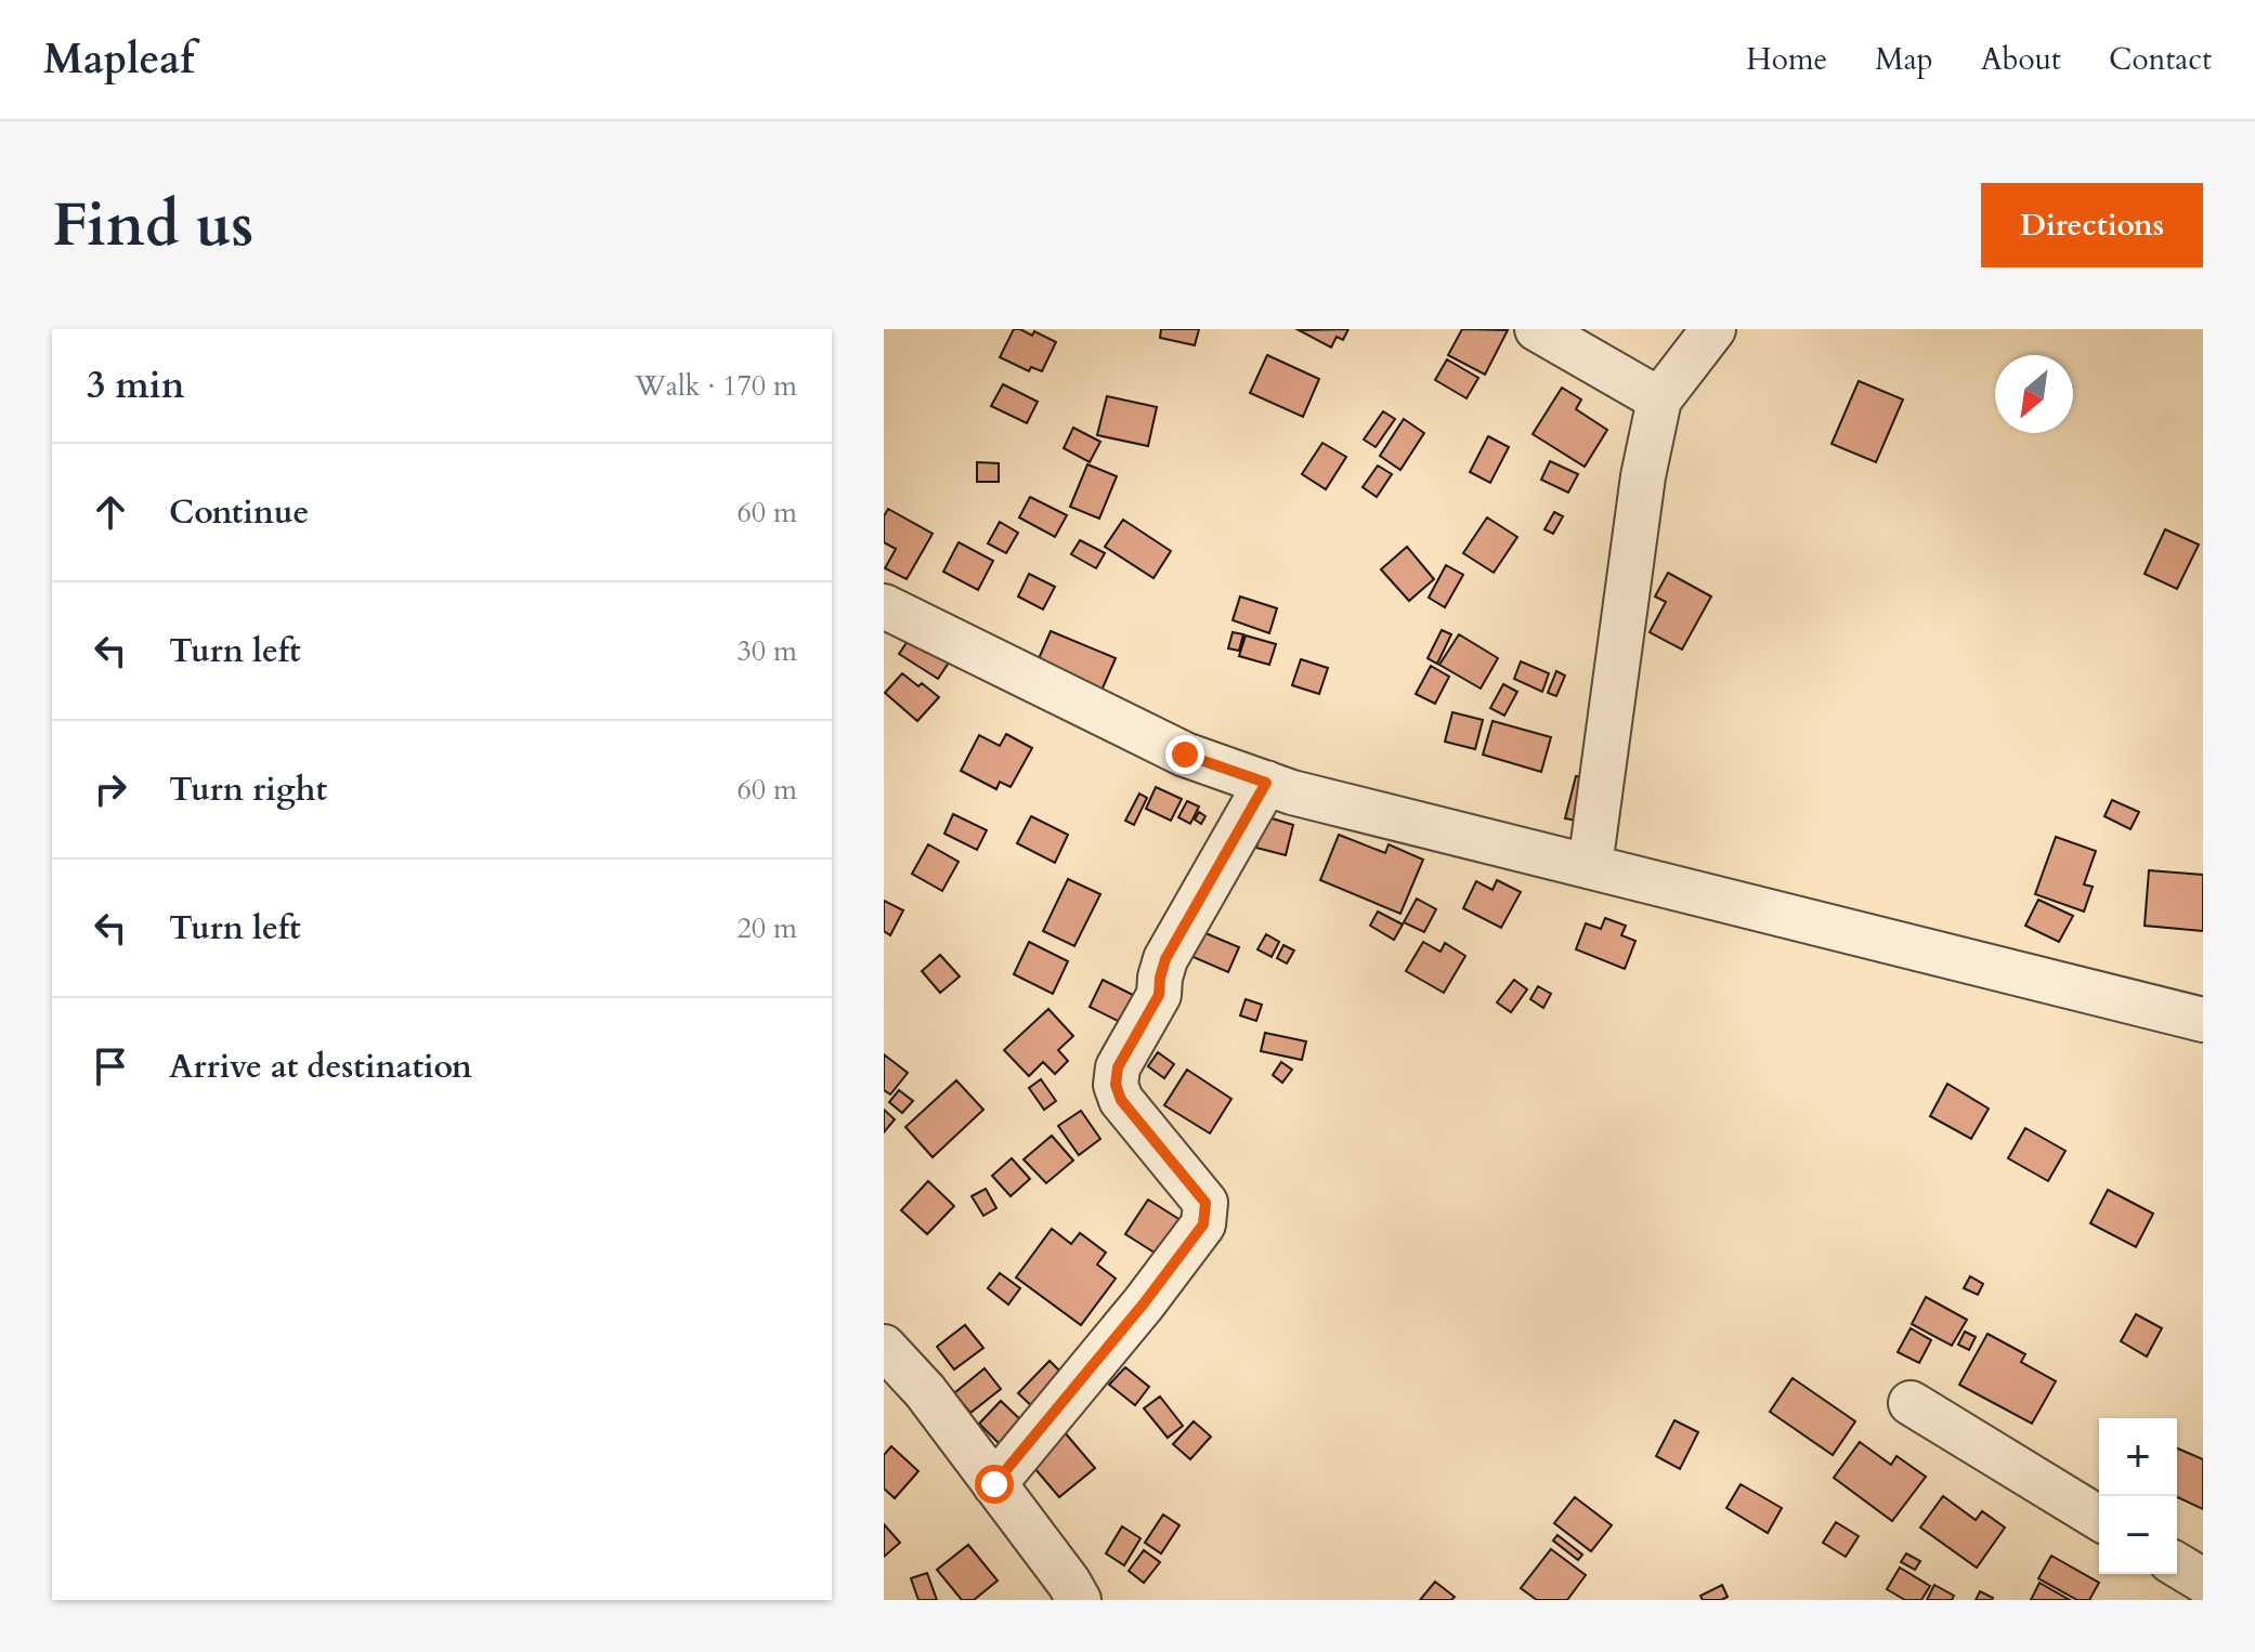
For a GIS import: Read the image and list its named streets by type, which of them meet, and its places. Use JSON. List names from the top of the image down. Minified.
{"north":"bottom left","page":{"header":"Mapleaf","nav":["Home","Map","About","Contact"],"buttons":"Directions","title":"Find us","heading":["3 min","Walk · 170 m"],"list":[["Continue","60 m"],["Turn left","30 m"],["Turn right","60 m"],["Turn left","20 m"],"Arrive at destination"],"map_buttons":["+","−"]}}
